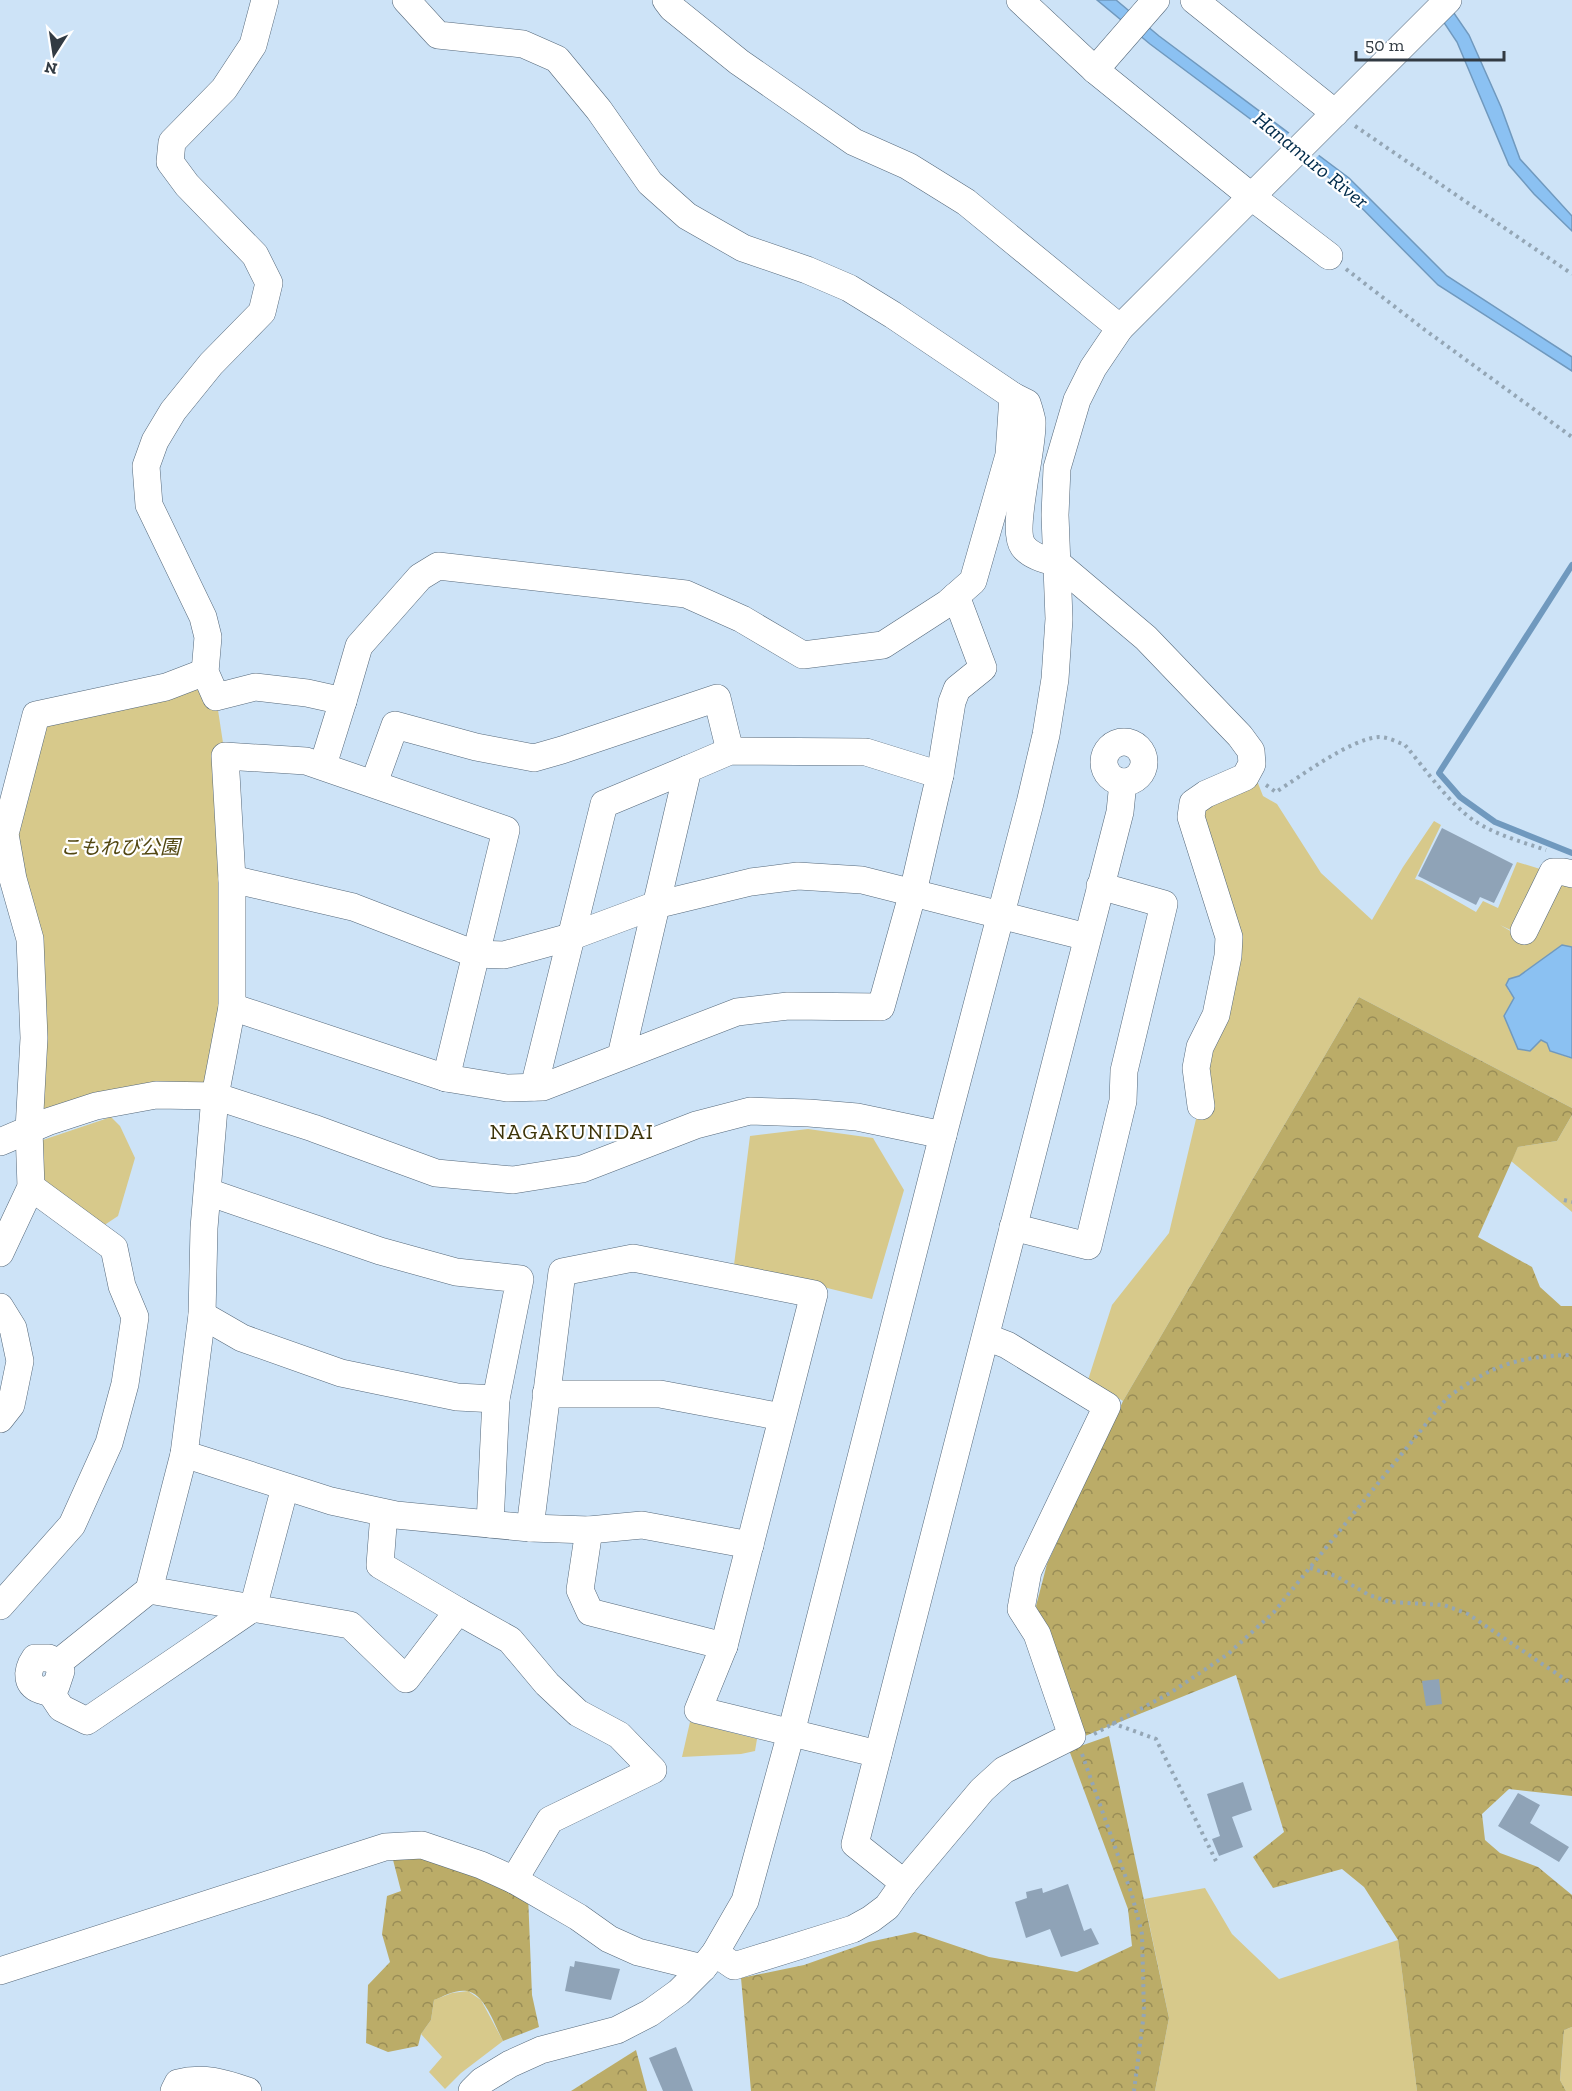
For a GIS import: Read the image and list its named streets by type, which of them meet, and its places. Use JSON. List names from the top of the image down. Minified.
{"districts":["NAGAKUNIDAI"],"water":["Hanamuro River"],"parks":["こもれび公園"],"scale_bar":"50 m","north":"bottom"}
